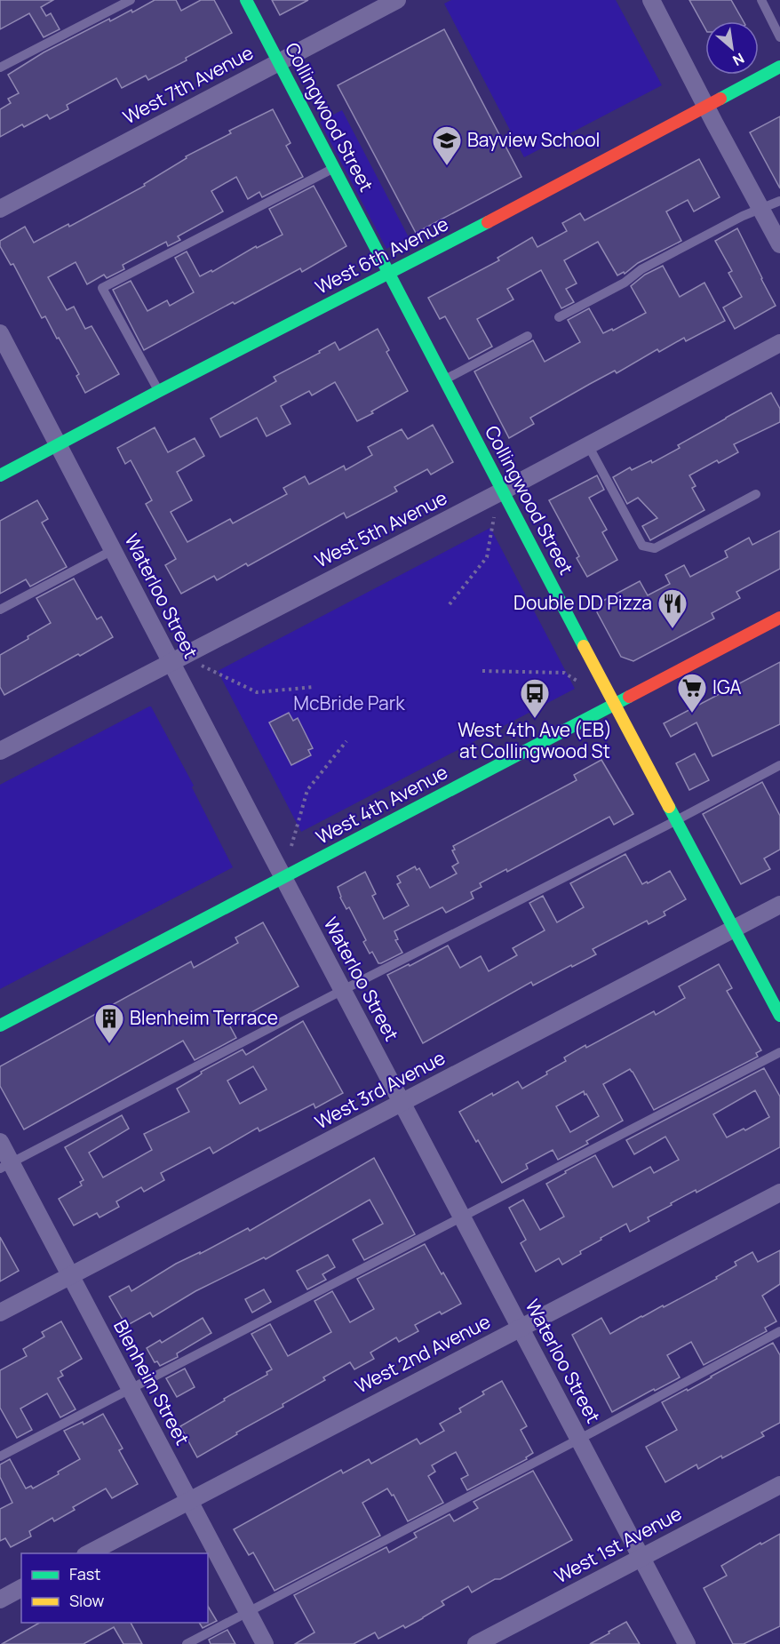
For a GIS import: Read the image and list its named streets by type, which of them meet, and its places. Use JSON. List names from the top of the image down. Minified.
{"streets":{"street":["West 7th Avenue","Collingwood Street","West 6th Avenue","West 5th Avenue","Waterloo Street","West 4th Avenue","West 3rd Avenue","West 2nd Avenue","Blenheim Street","West 1st Avenue"]},"crossings":[["West 7th Avenue","Collingwood Street"],["Collingwood Street","West 6th Avenue"],["Collingwood Street","West 5th Avenue"],["Collingwood Street","West 4th Avenue"],["Collingwood Street","West 3rd Avenue"],["West 6th Avenue","Waterloo Street"],["West 5th Avenue","Waterloo Street"],["Waterloo Street","West 4th Avenue"],["Waterloo Street","West 3rd Avenue"],["Waterloo Street","West 2nd Avenue"],["Waterloo Street","West 1st Avenue"],["West 3rd Avenue","Blenheim Street"],["West 2nd Avenue","Blenheim Street"]],"parks":["McBride Park"],"places":{"school or university":["Bayview School"],"restaurant":["Double DD Pizza"],"supermarket":["IGA"],"bus stop":["West 4th Ave (EB) at Collingwood St"],"building":["Blenheim Terrace"]},"legend":["Fast","Slow"],"north":"bottom right"}
